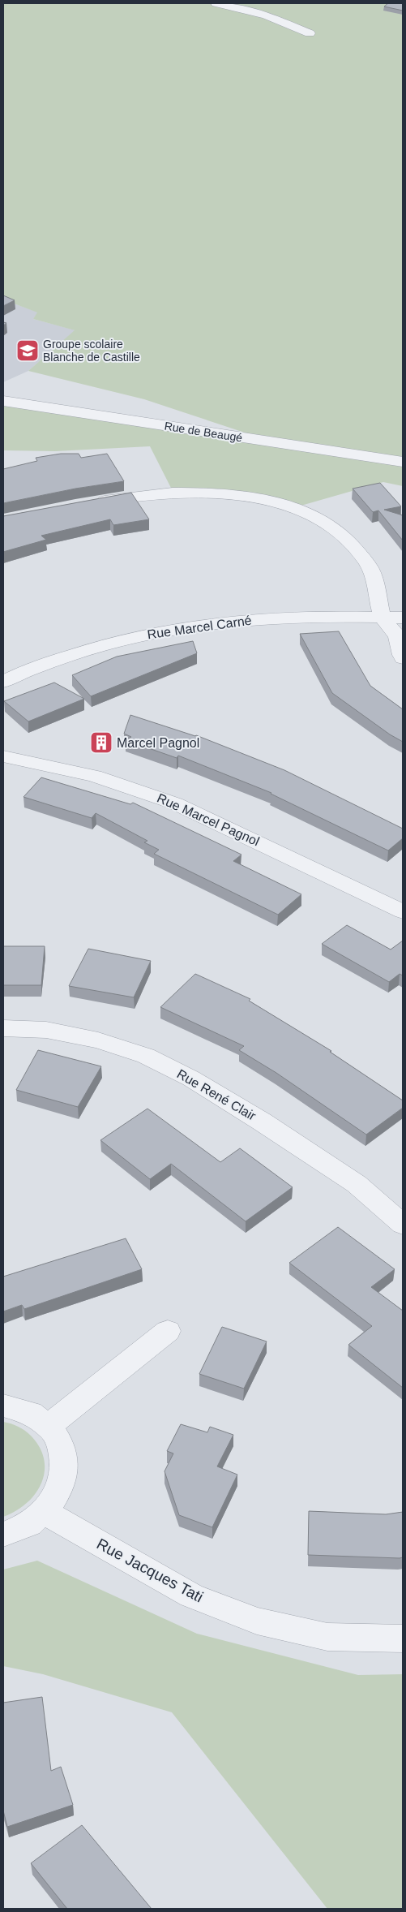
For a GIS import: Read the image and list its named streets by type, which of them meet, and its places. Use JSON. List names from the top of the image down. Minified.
{"streets":{"street":["Rue de Beaugé","Rue Marcel Carné","Rue Marcel Pagnol","Rue René Clair","Rue Jacques Tati"]},"places":{"school or university":["Groupe scolaire Blanche de Castille"],"building":["Marcel Pagnol"]}}
